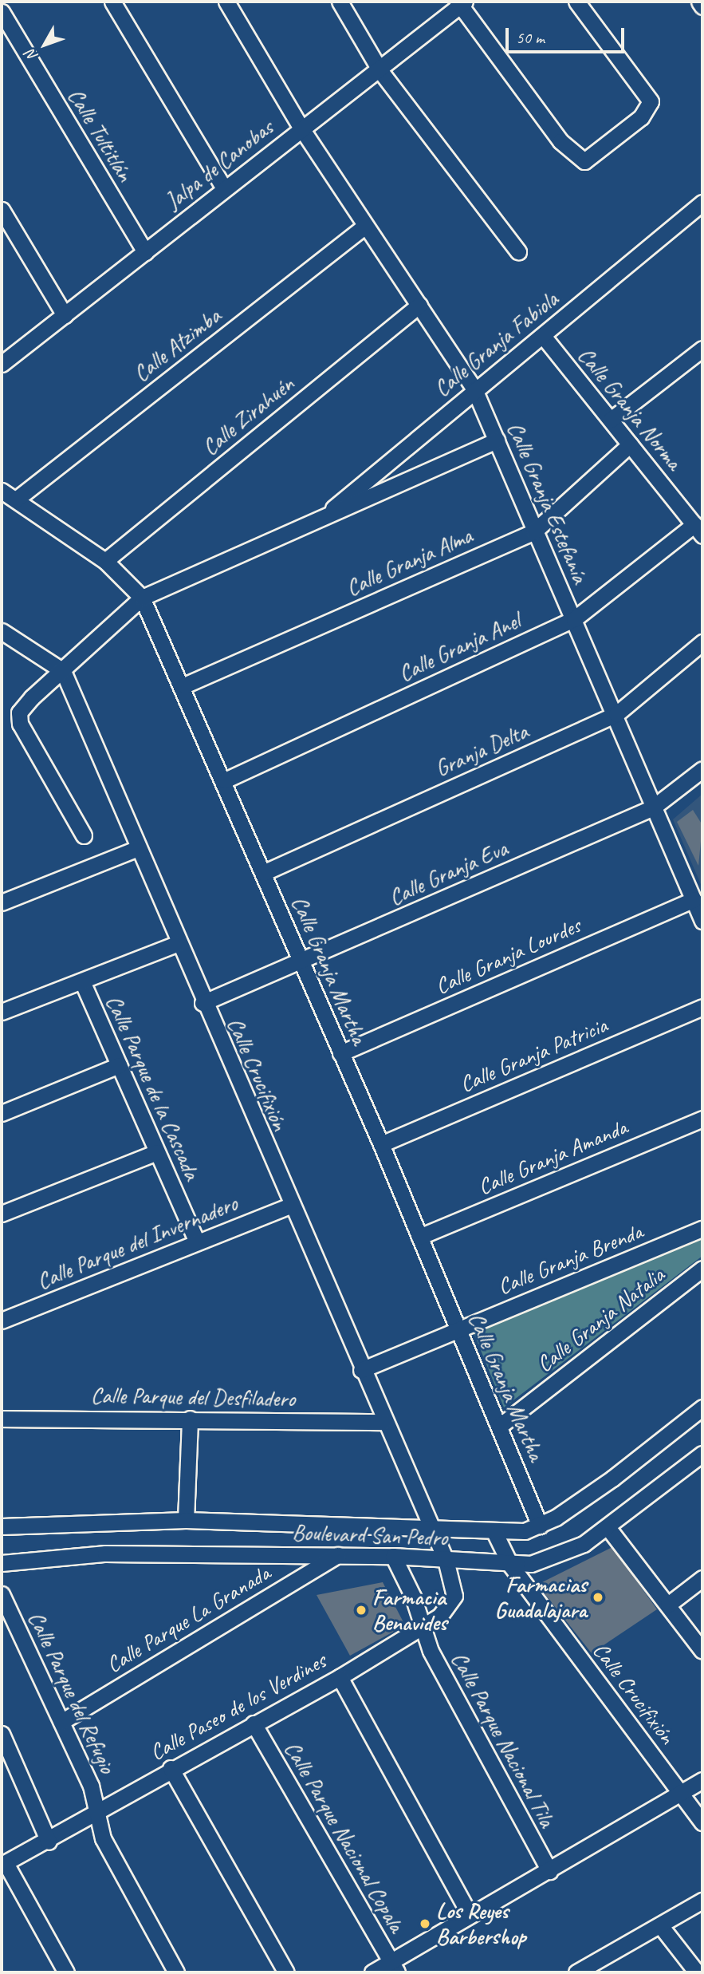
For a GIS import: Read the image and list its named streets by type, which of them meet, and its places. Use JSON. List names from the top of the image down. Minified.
{"streets":{"street":["Calle Tultitlán","Jalpa de Canobas","Calle Granja Fabiola","Calle Atzimba","Calle Granja Norma","Calle Zirahuén","Calle Granja Estefanía","Calle Granja Alma","Calle Granja Anel","Granja Delta","Calle Granja Eva","Calle Granja Lourdes","Calle Granja Martha","Calle Granja Patricia","Calle Crucifixión","Calle Parque de la Cascada","Calle Granja Amanda","Calle Parque del Invernadero","Calle Granja Brenda","Calle Granja Natalia","Calle Parque del Desfiladero","Boulevard San Pedro","Calle Parque La Granada","Calle Parque del Refugio","Calle Paseo de los Verdines","Calle Parque Nacional Tila","Calle Parque Nacional Copala"]},"crossings":[["Calle Tultitlán","Jalpa de Canobas"],["Jalpa de Canobas","Calle Granja Estefanía"],["Calle Granja Fabiola","Calle Granja Norma"],["Calle Granja Fabiola","Calle Granja Estefanía"],["Calle Granja Fabiola","Calle Granja Martha"],["Calle Granja Fabiola","Calle Crucifixión"],["Calle Atzimba","Calle Granja Estefanía"],["Calle Atzimba","Calle Granja Martha"],["Calle Granja Norma","Calle Granja Alma"],["Calle Granja Norma","Calle Granja Anel"],["Calle Zirahuén","Calle Granja Estefanía"],["Calle Zirahuén","Calle Granja Martha"],["Calle Granja Estefanía","Calle Granja Alma"],["Calle Granja Estefanía","Calle Granja Anel"],["Calle Granja Estefanía","Granja Delta"],["Calle Granja Estefanía","Calle Granja Eva"],["Calle Granja Estefanía","Calle Granja Lourdes"],["Calle Granja Alma","Calle Granja Martha"],["Calle Granja Anel","Calle Granja Martha"],["Granja Delta","Calle Granja Martha"],["Calle Granja Eva","Calle Granja Martha"],["Calle Granja Eva","Calle Crucifixión"],["Calle Granja Lourdes","Calle Granja Martha"],["Calle Granja Martha","Calle Granja Patricia"],["Calle Granja Martha","Calle Granja Amanda"],["Calle Granja Martha","Calle Granja Brenda"],["Calle Granja Martha","Calle Granja Natalia"],["Calle Granja Martha","Boulevard San Pedro"],["Calle Crucifixión","Calle Parque del Invernadero"],["Calle Crucifixión","Calle Granja Brenda"],["Calle Crucifixión","Calle Parque del Desfiladero"],["Calle Crucifixión","Boulevard San Pedro"],["Calle Crucifixión","Calle Paseo de los Verdines"],["Calle Parque de la Cascada","Calle Parque del Invernadero"],["Boulevard San Pedro","Calle Parque La Granada"],["Boulevard San Pedro","Calle Paseo de los Verdines"],["Boulevard San Pedro","Calle Parque Nacional Tila"],["Calle Parque La Granada","Calle Parque del Refugio"],["Calle Parque del Refugio","Calle Paseo de los Verdines"],["Calle Paseo de los Verdines","Calle Parque Nacional Tila"],["Calle Paseo de los Verdines","Calle Parque Nacional Copala"]],"places":["Farmacias Guadalajara","Farmacia Benavides","Los Reyes Barbershop"],"scale_bar":"50 m","north":"bottom left"}
